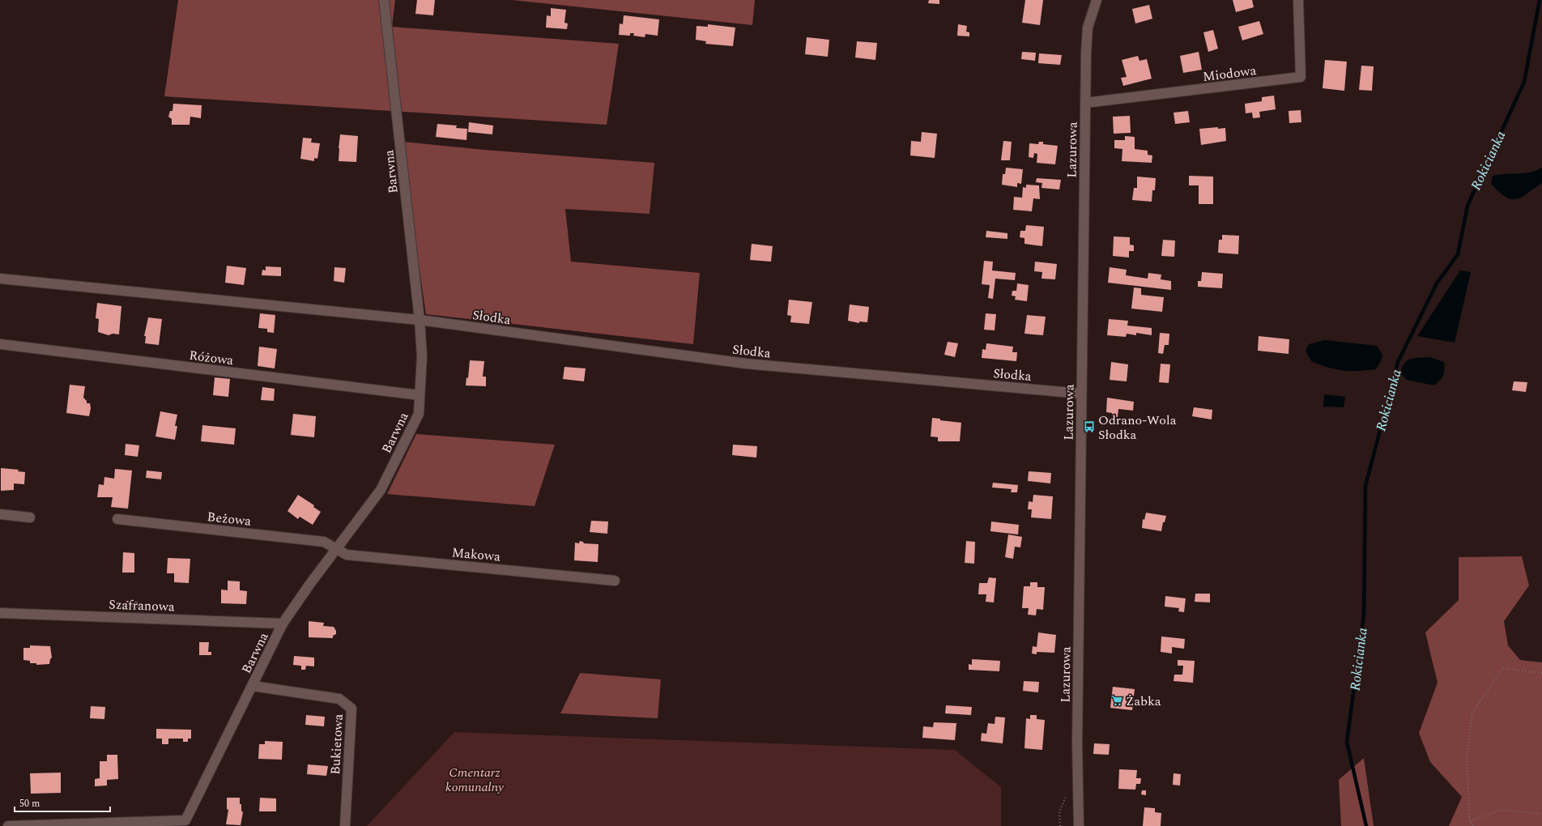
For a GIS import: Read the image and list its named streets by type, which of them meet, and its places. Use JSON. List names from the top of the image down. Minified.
{"streets":{"street":["Miodowa","Lazurowa","Barwna","Słodka","Różowa","Beżowa","Makowa","Szafranowa","Bukietowa"]},"crossings":[["Miodowa","Lazurowa"],["Lazurowa","Słodka"],["Barwna","Słodka"],["Barwna","Różowa"],["Barwna","Beżowa"],["Barwna","Makowa"],["Barwna","Szafranowa"],["Barwna","Bukietowa"],["Beżowa","Makowa"]],"water":["Rokicianka"],"parks":["Cmentarz komunalny"],"places":{"bus stop":["Odrano-Wola Słodka"],"supermarket":["Żabka"]},"scale_bar":"50 m"}
